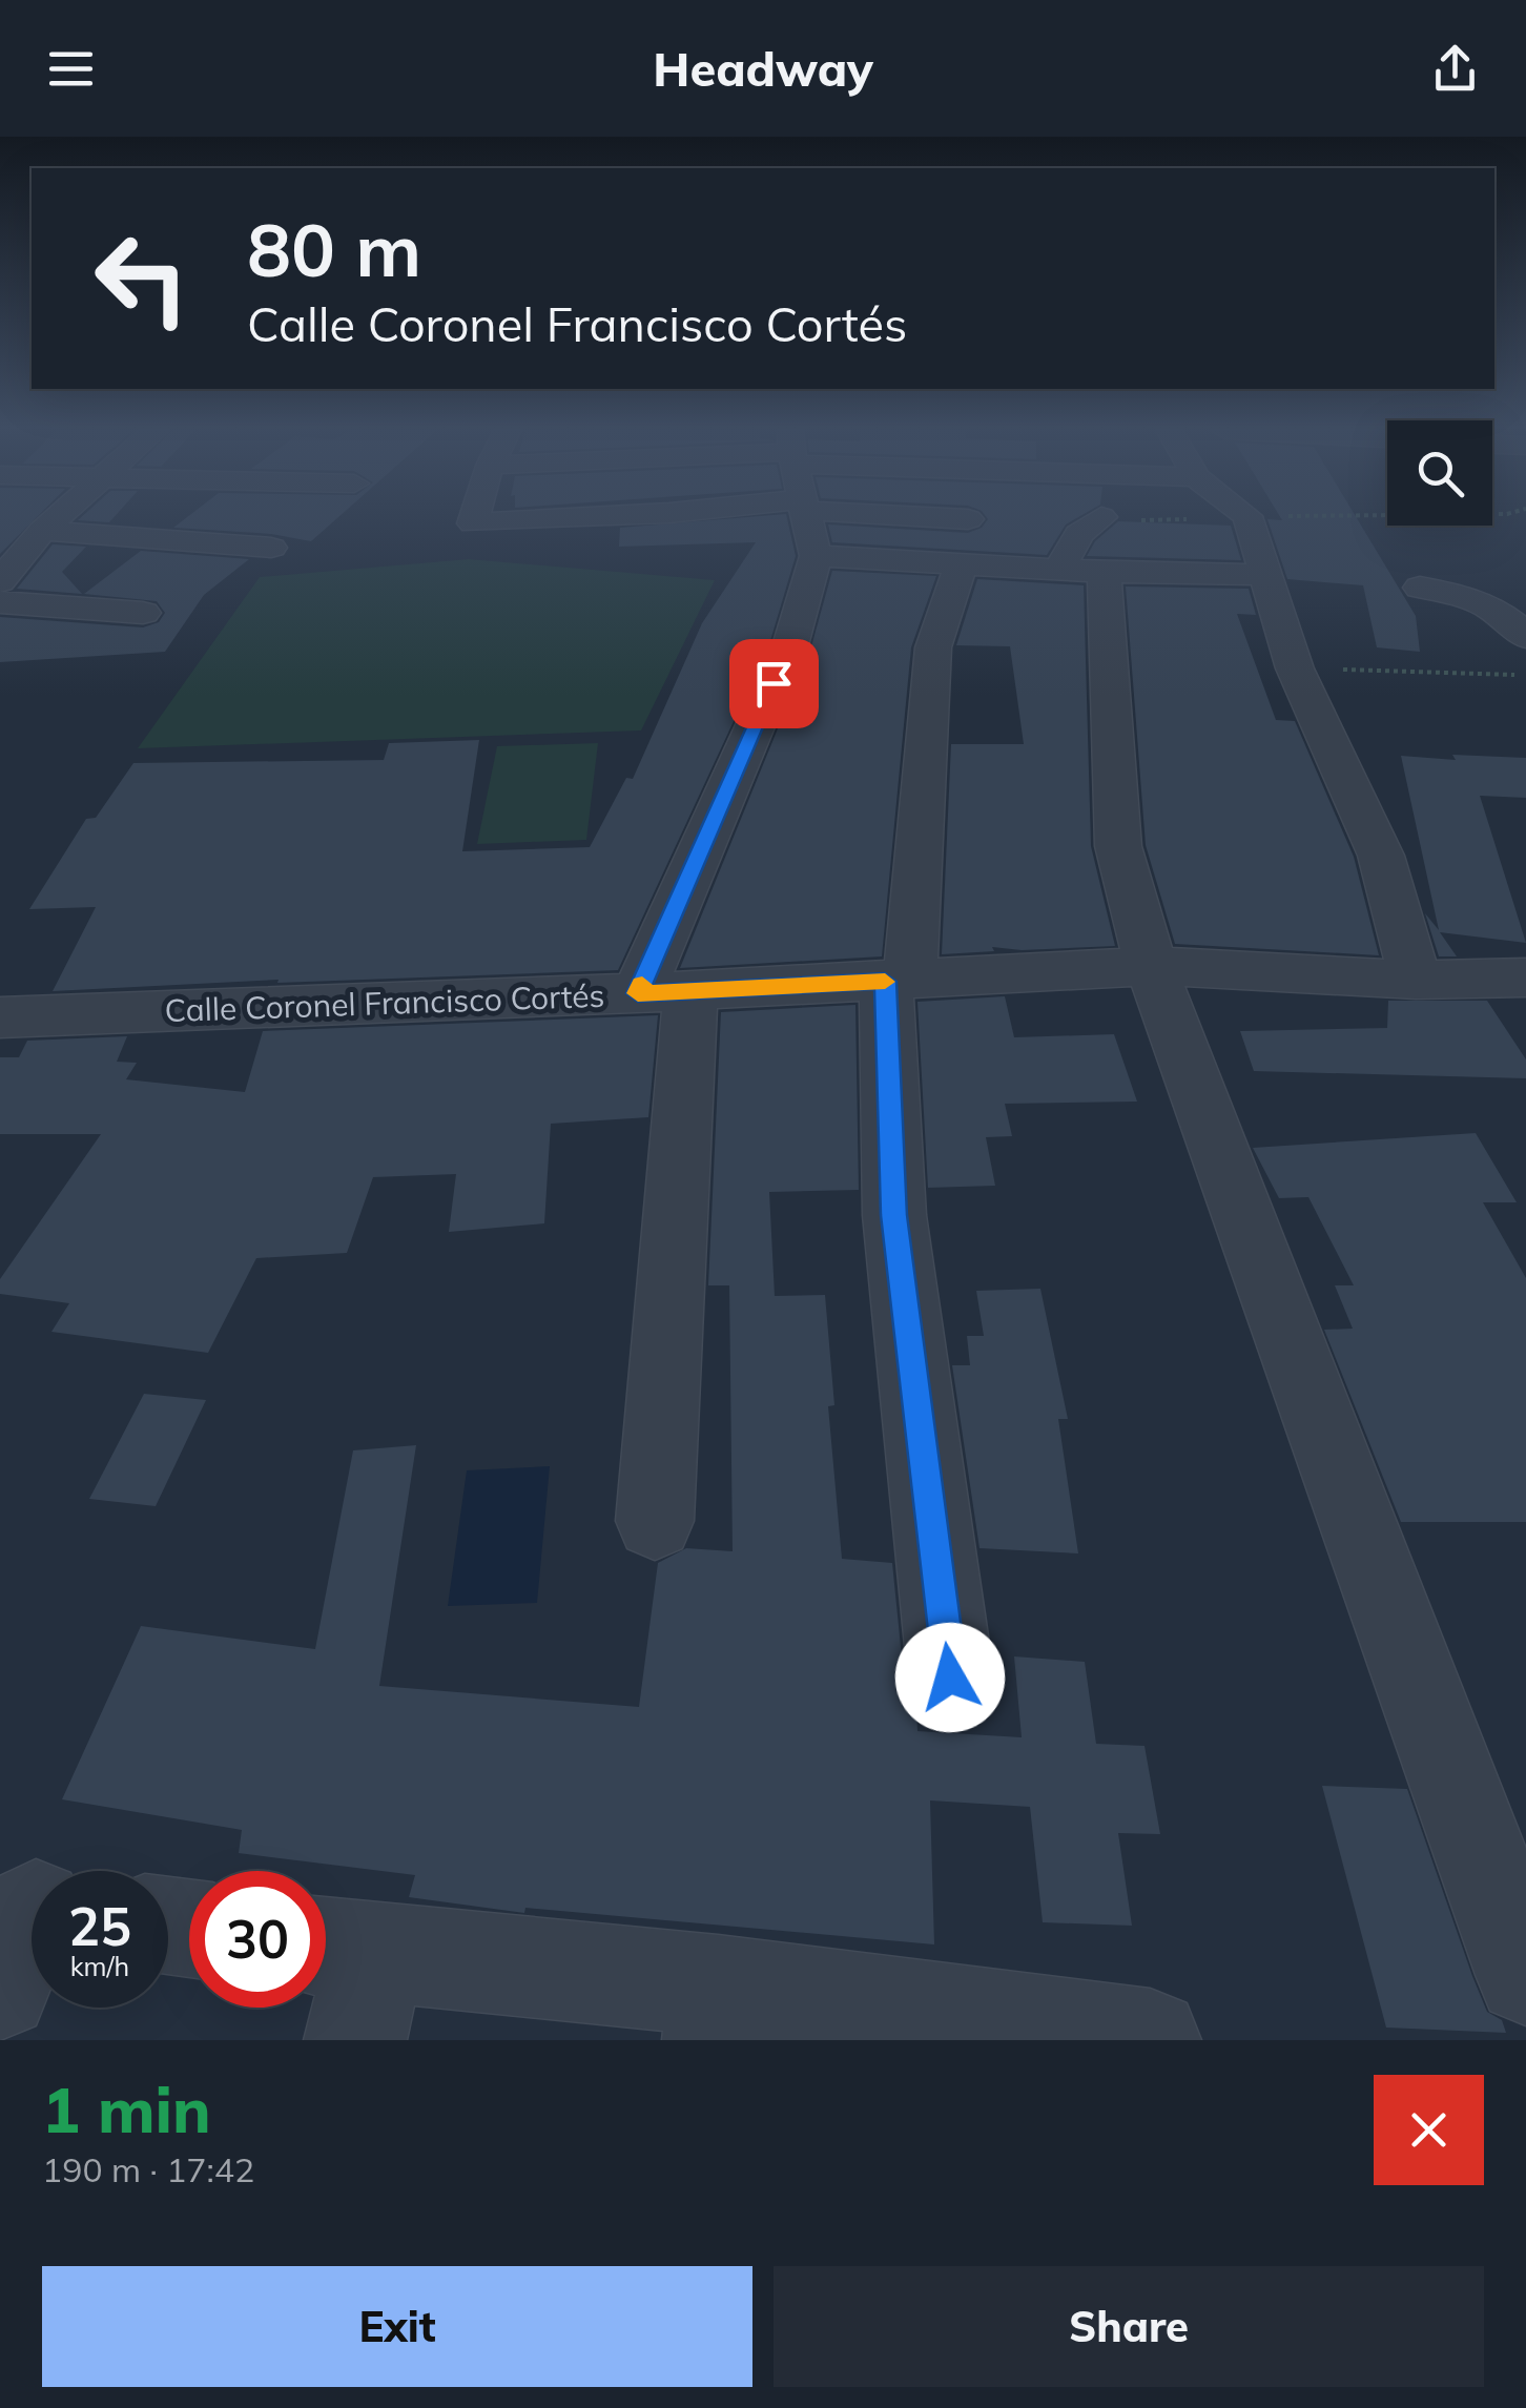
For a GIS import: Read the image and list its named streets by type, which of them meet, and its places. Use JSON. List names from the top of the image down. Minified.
{"streets":{"street":["Calle Coronel Francisco Cortés"]},"page":{"header":"Headway","turn":["80 m","Calle Coronel Francisco Cortés"],"speed":"25 km/h","limit":"30","heading":["1 min","190 m · 17:42"],"buttons":["Exit","Share"]}}
